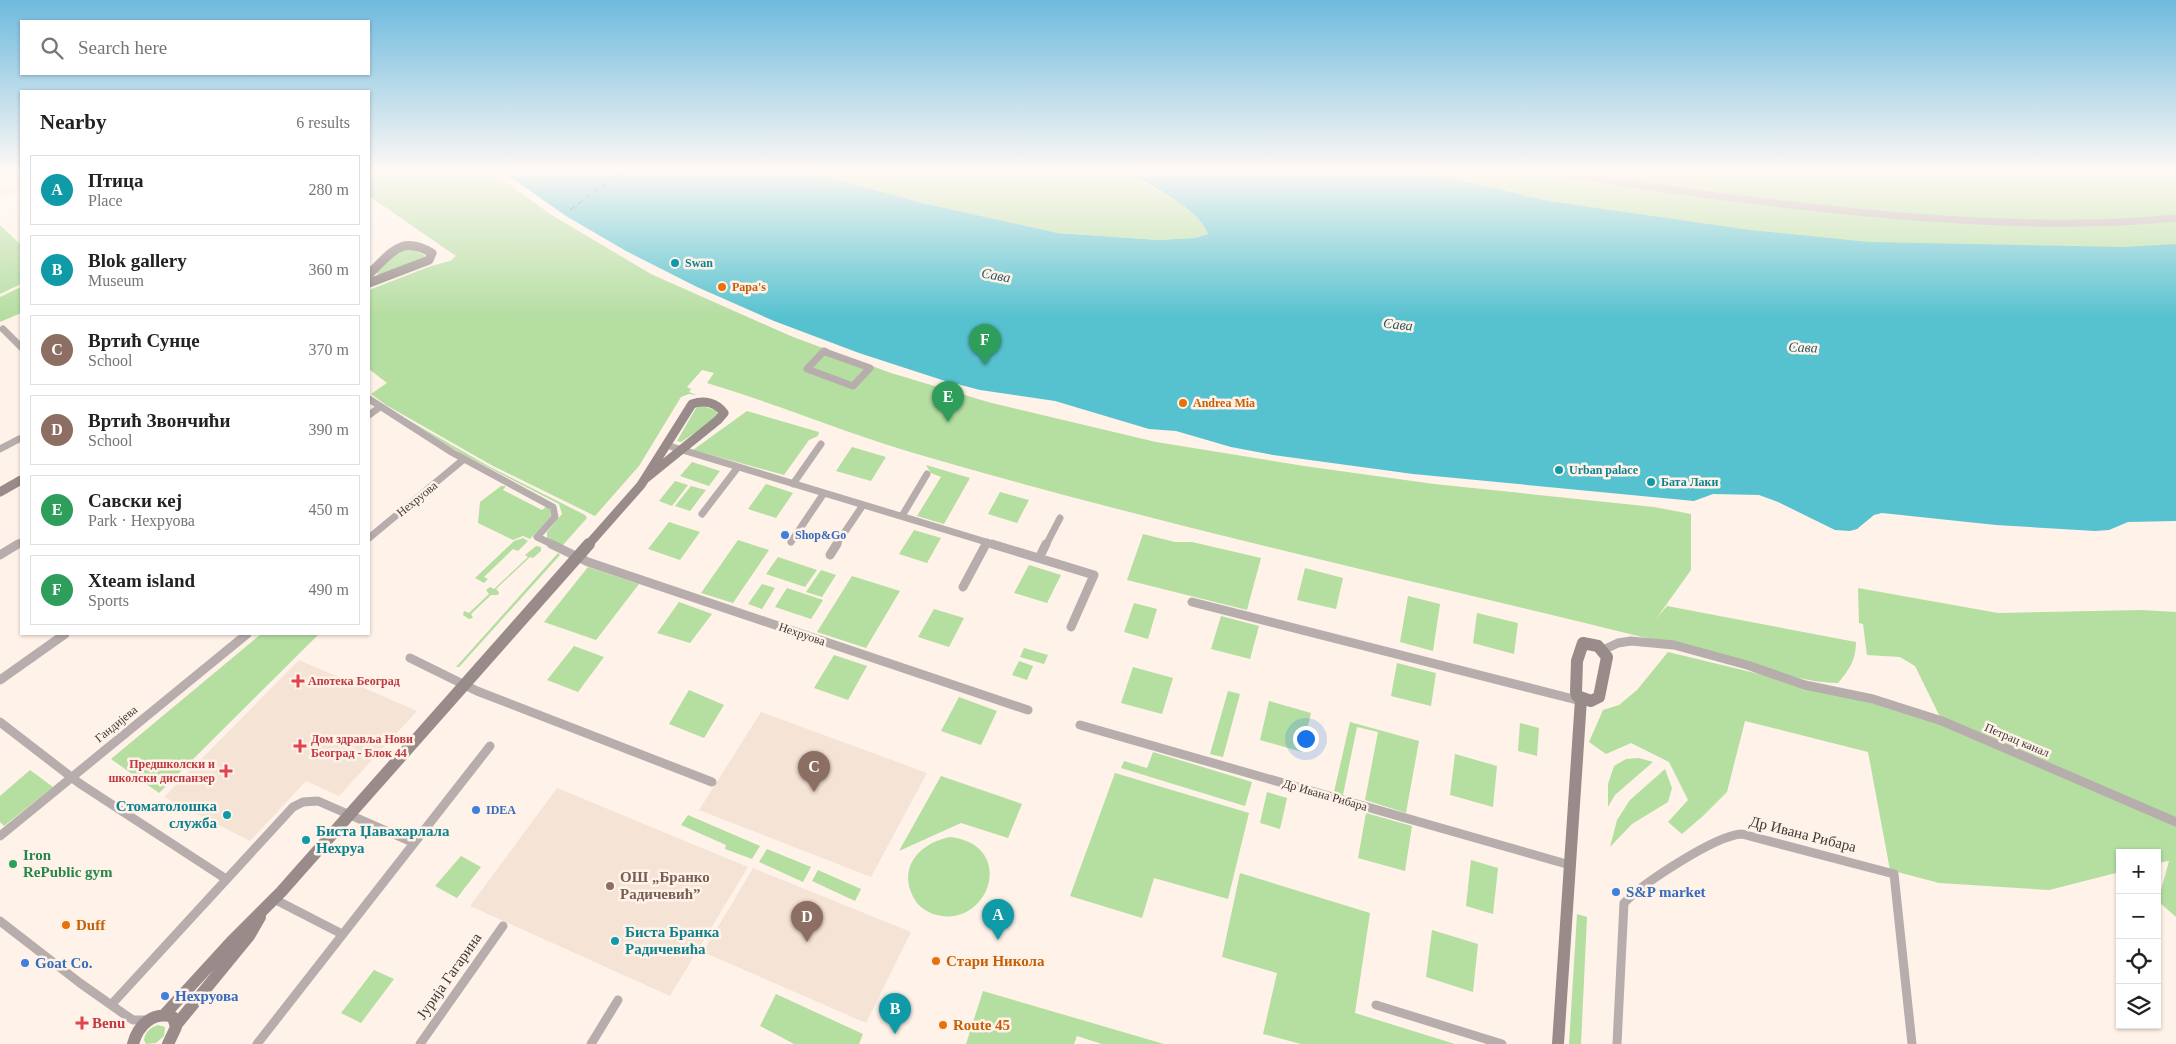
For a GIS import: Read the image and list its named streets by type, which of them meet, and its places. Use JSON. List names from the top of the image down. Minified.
{"streets":{"street":["Нехруова","Гандијева","Петрац канал","Др Ивана Рибара","Јурија Гагарина"]},"water":["Сава"],"places":{"other":["Swan","Papa's","Andrea Mia","Urban palace","Бата Лаки","Shop&Go","IDEA","Стоматолошка служба","Биста Џавахарлала Нехруа","Iron RePublic gym","ОШ „Бранко Радичевић”","S&P market","Duff","Биста Бранка Радичевића","Стари Никола","Goat Co.","Нехруова","Route 45"],"health":["Апотека Београд","Дом здравља Нови Београд - Блок 44","Предшколски и школски диспанзер","Benu"]},"page":{"search":"Search here","heading":["Nearby","6 results"],"list":[{"mark":"A","name":"Птица","note":"Place","value":"280 m"},{"mark":"B","name":"Blok gallery","note":"Museum","value":"360 m"},{"mark":"C","name":"Вртић Сунце","note":"School","value":"370 m"},{"mark":"D","name":"Вртић Звончићи","note":"School","value":"390 m"},{"mark":"E","name":"Савски кеј","note":"Park · Нехруова","value":"450 m"},{"mark":"F","name":"Xteam island","note":"Sports","value":"490 m"}],"pins":["F","E","C","A","D","B"],"map_buttons":["+","−"]}}
